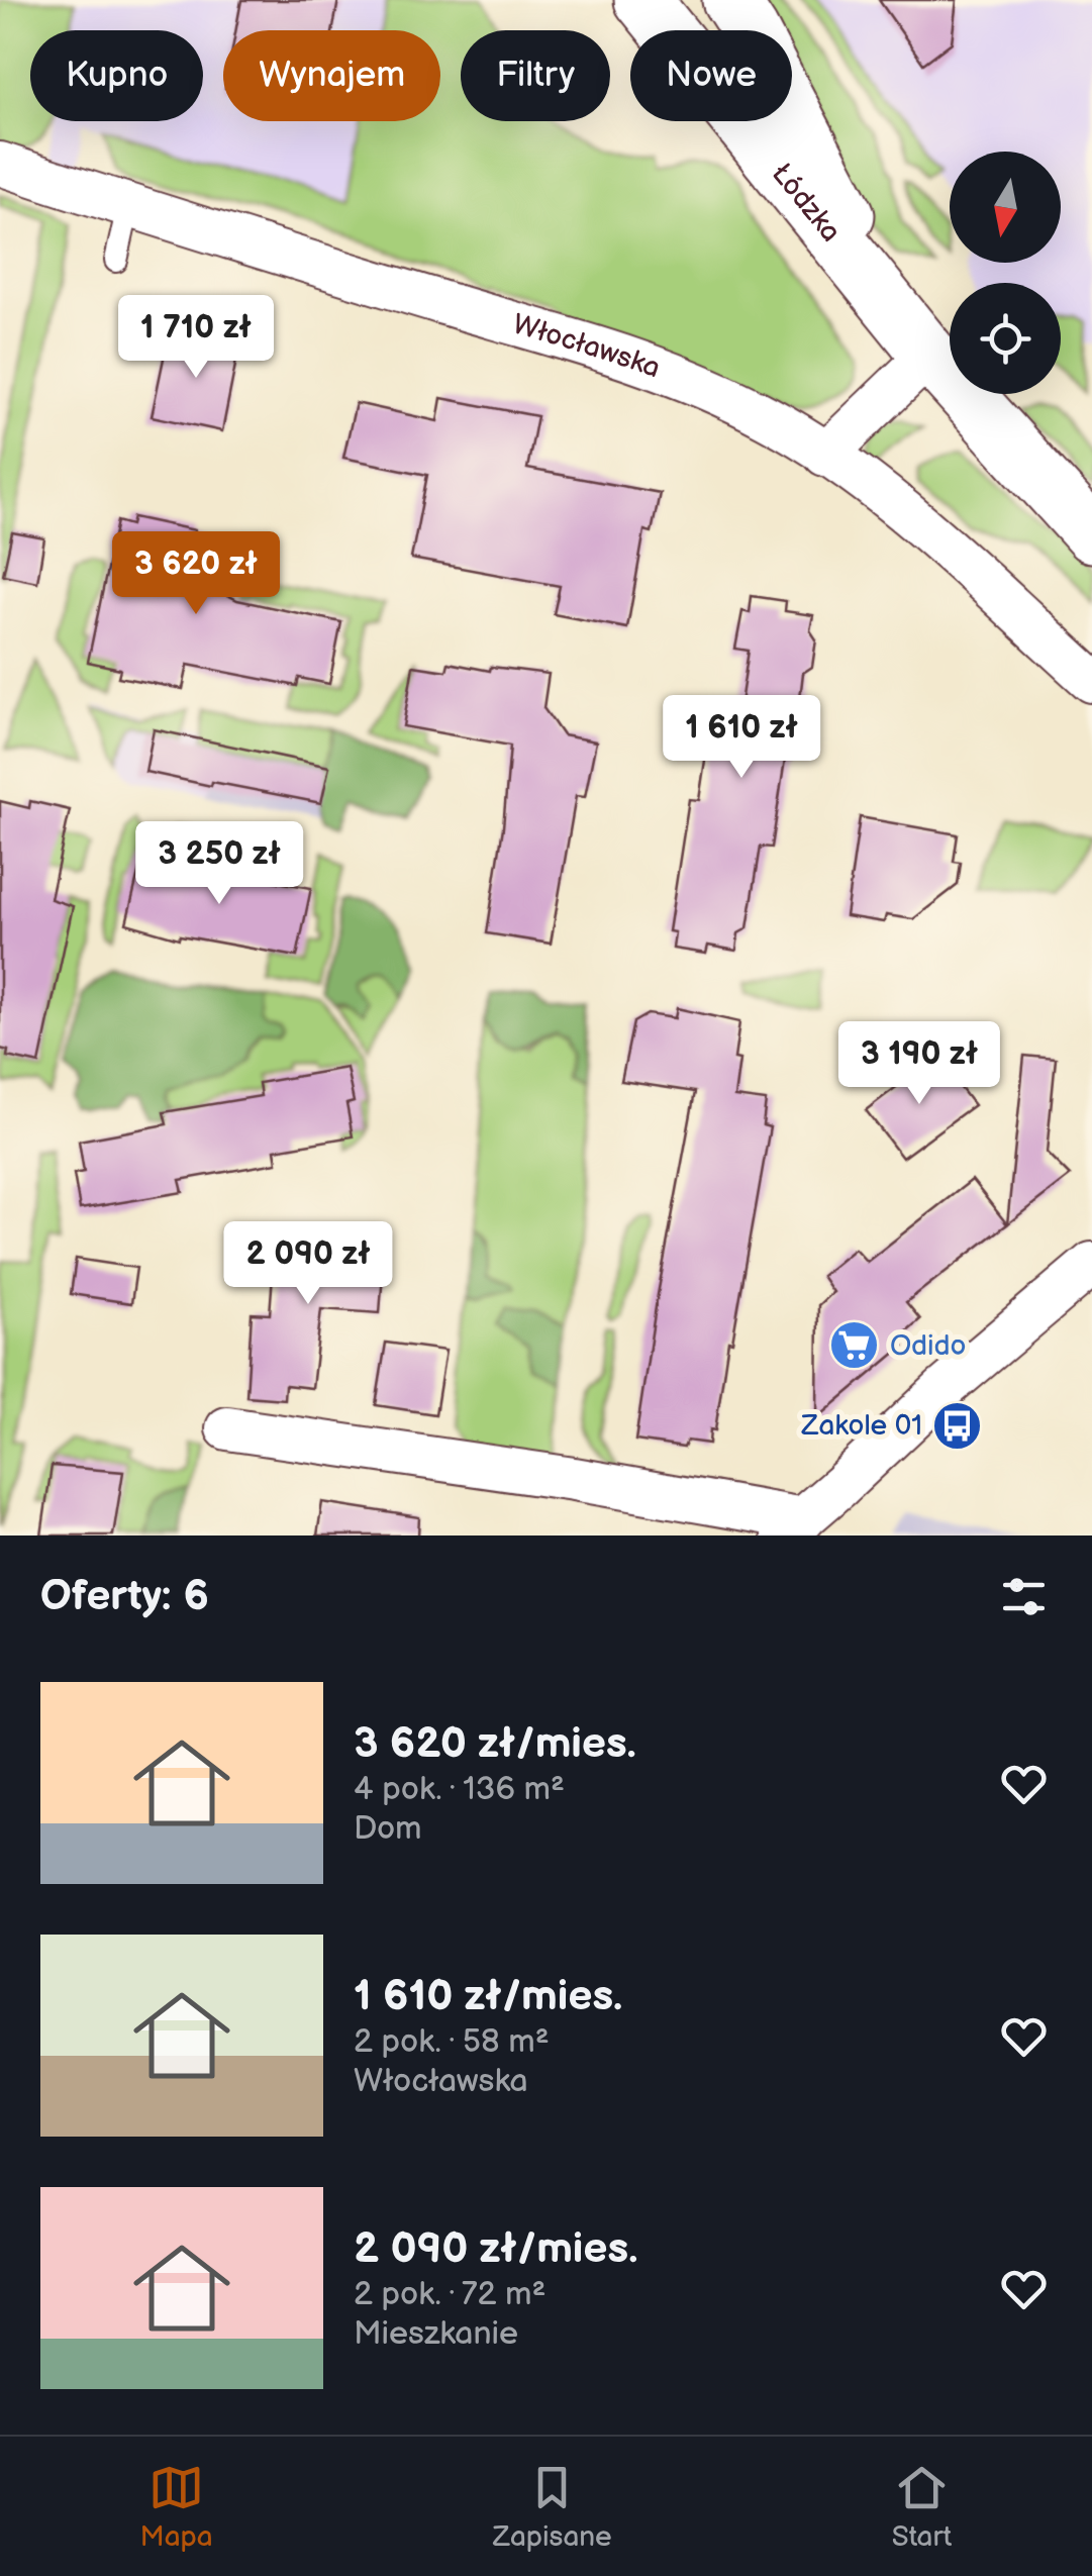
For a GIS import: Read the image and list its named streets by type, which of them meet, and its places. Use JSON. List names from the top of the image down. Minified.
{"streets":{"street":["Łódzka","Włocławska"]},"places":{"supermarket":["Odido"],"bus stop":["Zakole 01"]},"north":"bottom","page":{"chip":["Kupno","Wynajem","Filtry","Nowe"],"price":["1 710 zł","3 620 zł","1 610 zł","3 250 zł","3 190 zł","2 090 zł"],"heading":"Oferty: 6","list":[{"name":"3 620 zł/mies.","note":"4 pok. · 136 m² · Dom"},{"name":"1 610 zł/mies.","note":"2 pok. · 58 m² · Włocławska"},{"name":"2 090 zł/mies.","note":"2 pok. · 72 m² · Mieszkanie"}],"tabs":["Mapa","Zapisane","Start"]}}
